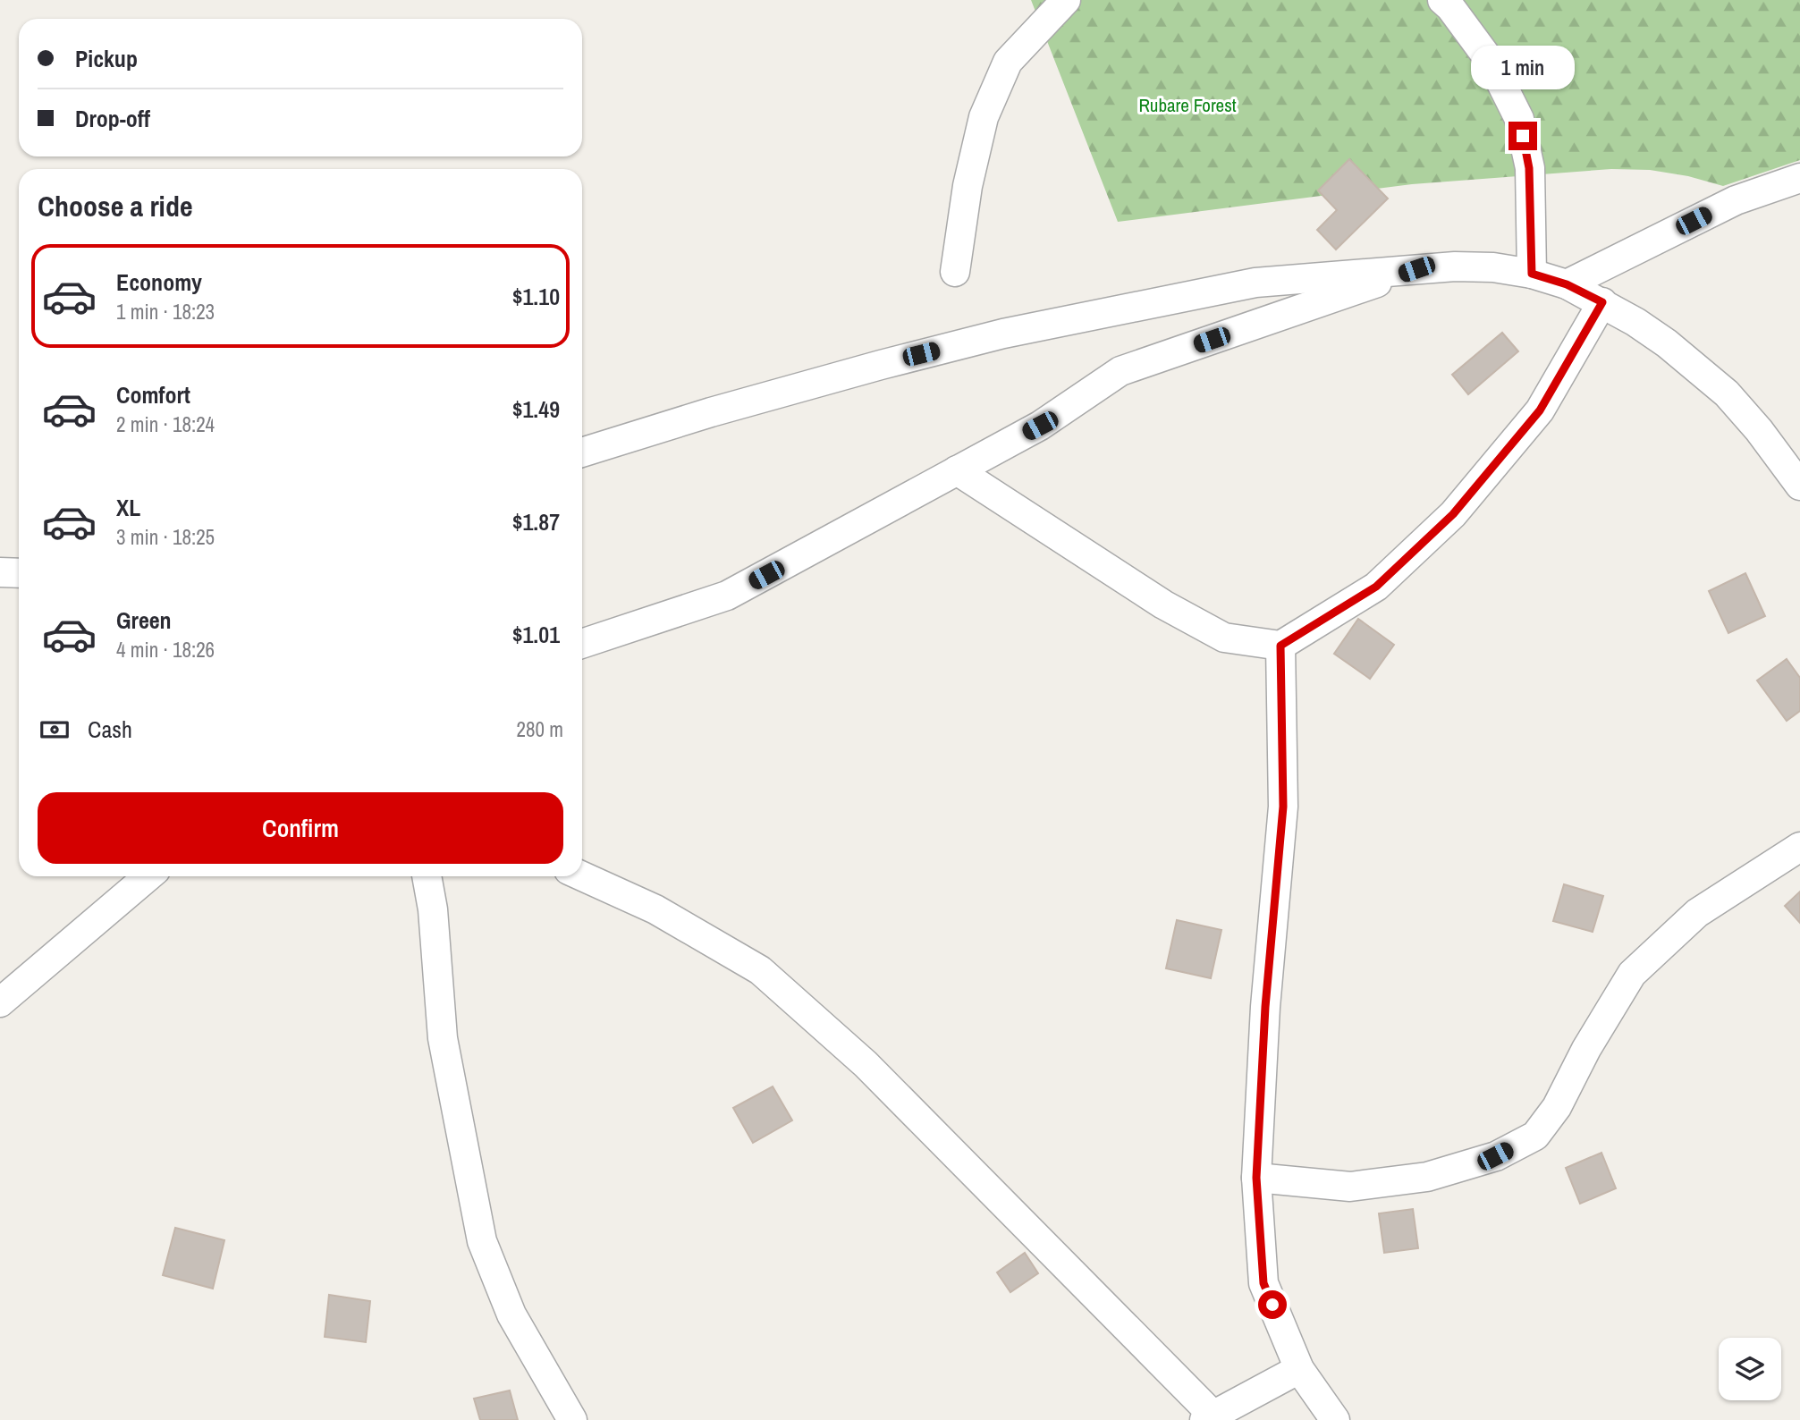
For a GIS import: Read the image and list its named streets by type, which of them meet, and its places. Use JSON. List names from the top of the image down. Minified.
{"parks":["Rubare Forest"],"page":{"banner":["Pickup","Drop-off"],"bubble":"1 min","heading":"Choose a ride","list":[{"name":"Economy","note":"1 min · 18:23","value":"$1.10"},{"name":"Comfort","note":"2 min · 18:24","value":"$1.49"},{"name":"XL","note":"3 min · 18:25","value":"$1.87"},{"name":"Green","note":"4 min · 18:26","value":"$1.01"}],"pay":["Cash","280 m"],"buttons":"Confirm"}}
